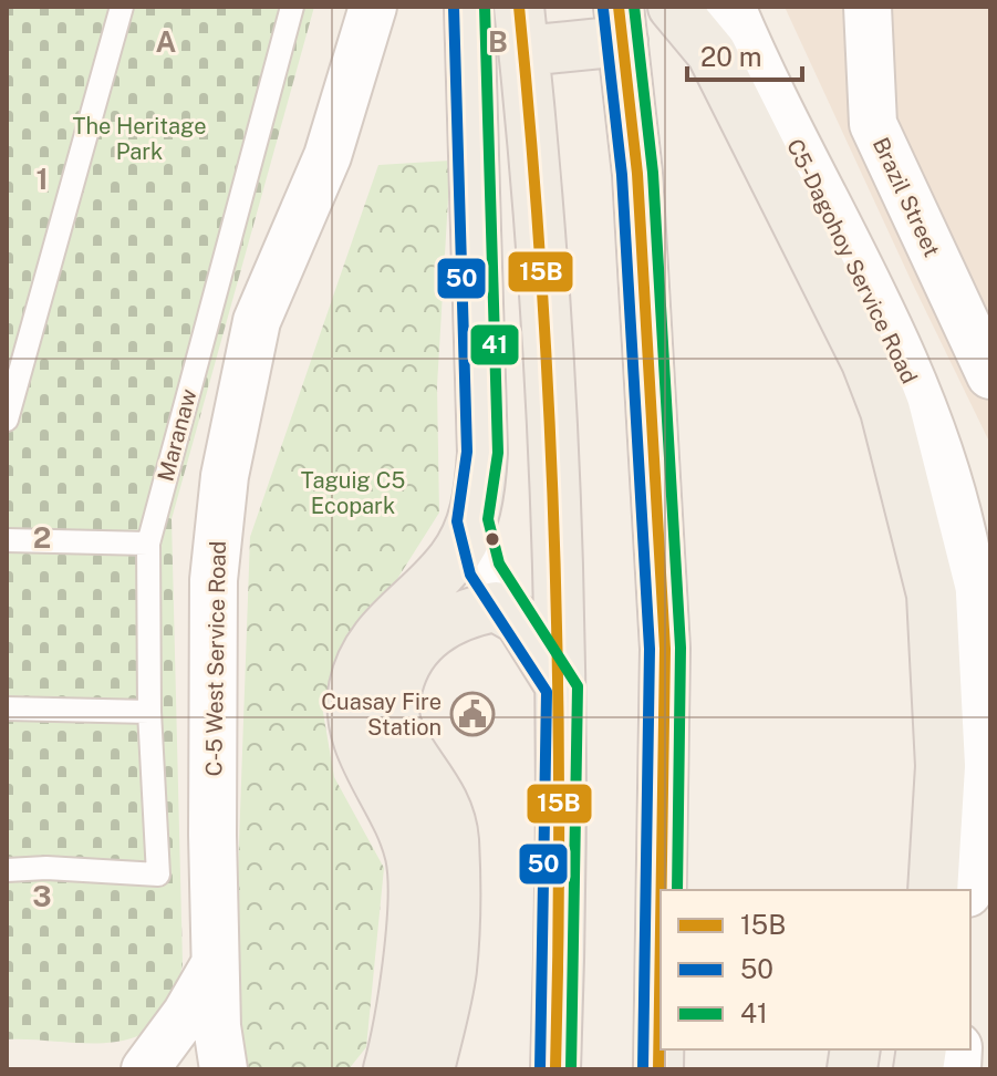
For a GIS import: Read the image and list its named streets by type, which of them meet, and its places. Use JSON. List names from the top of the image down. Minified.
{"streets":{"main road":["C5-Dagohoy Service Road"],"street":["Brazil Street","C-5 West Service Road"],"lane":["Maranaw"]},"parks":["The Heritage Park","Taguig C5 Ecopark"],"places":{"public building":["Cuasay Fire Station"]},"lines":["transit line 15B","transit line 50","transit line 41"],"legend":["15B","50","41"],"scale_bar":"20 m","grid":{"columns":["A","B"],"rows":["1","2","3"]}}
